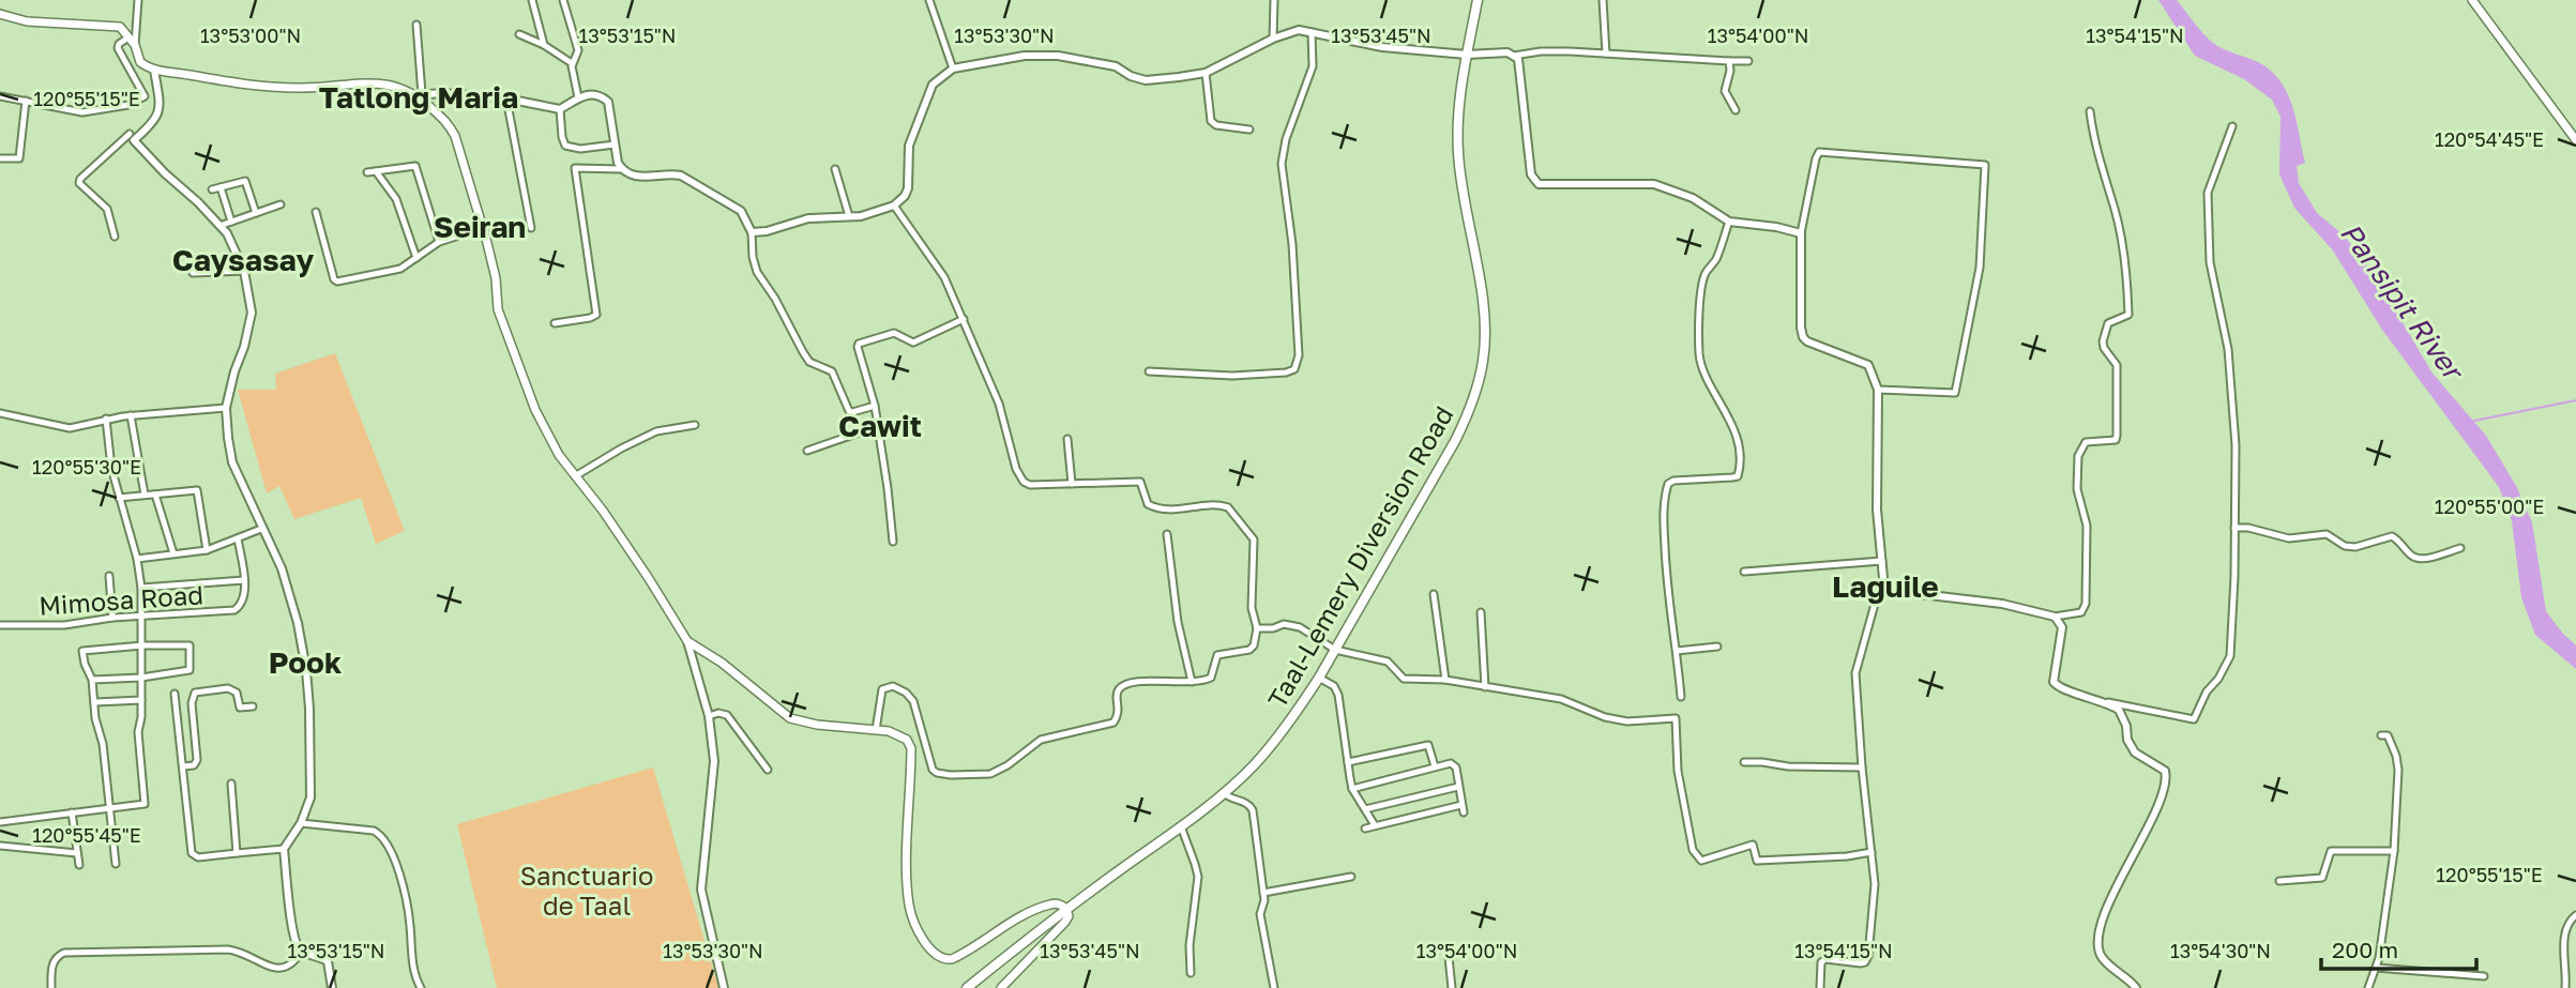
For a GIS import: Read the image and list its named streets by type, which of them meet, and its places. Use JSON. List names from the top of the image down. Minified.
{"streets":{"main road":["Taal-Lemery Diversion Road"],"street":["Mimosa Road"]},"districts":["Tatlong Maria","Seiran","Caysasay","Cawit","Laguile","Pook"],"water":["Pansipit River"],"parks":["Sanctuario de Taal"],"scale_bar":"200 m","coordinates":["13°53'00\"N","13°53'15\"N","13°53'30\"N","13°53'45\"N","13°54'00\"N","13°54'15\"N","120°55'15\"E","120°54'45\"E","120°55'30\"E","120°55'00\"E","120°55'45\"E","13°54'30\"N"]}
